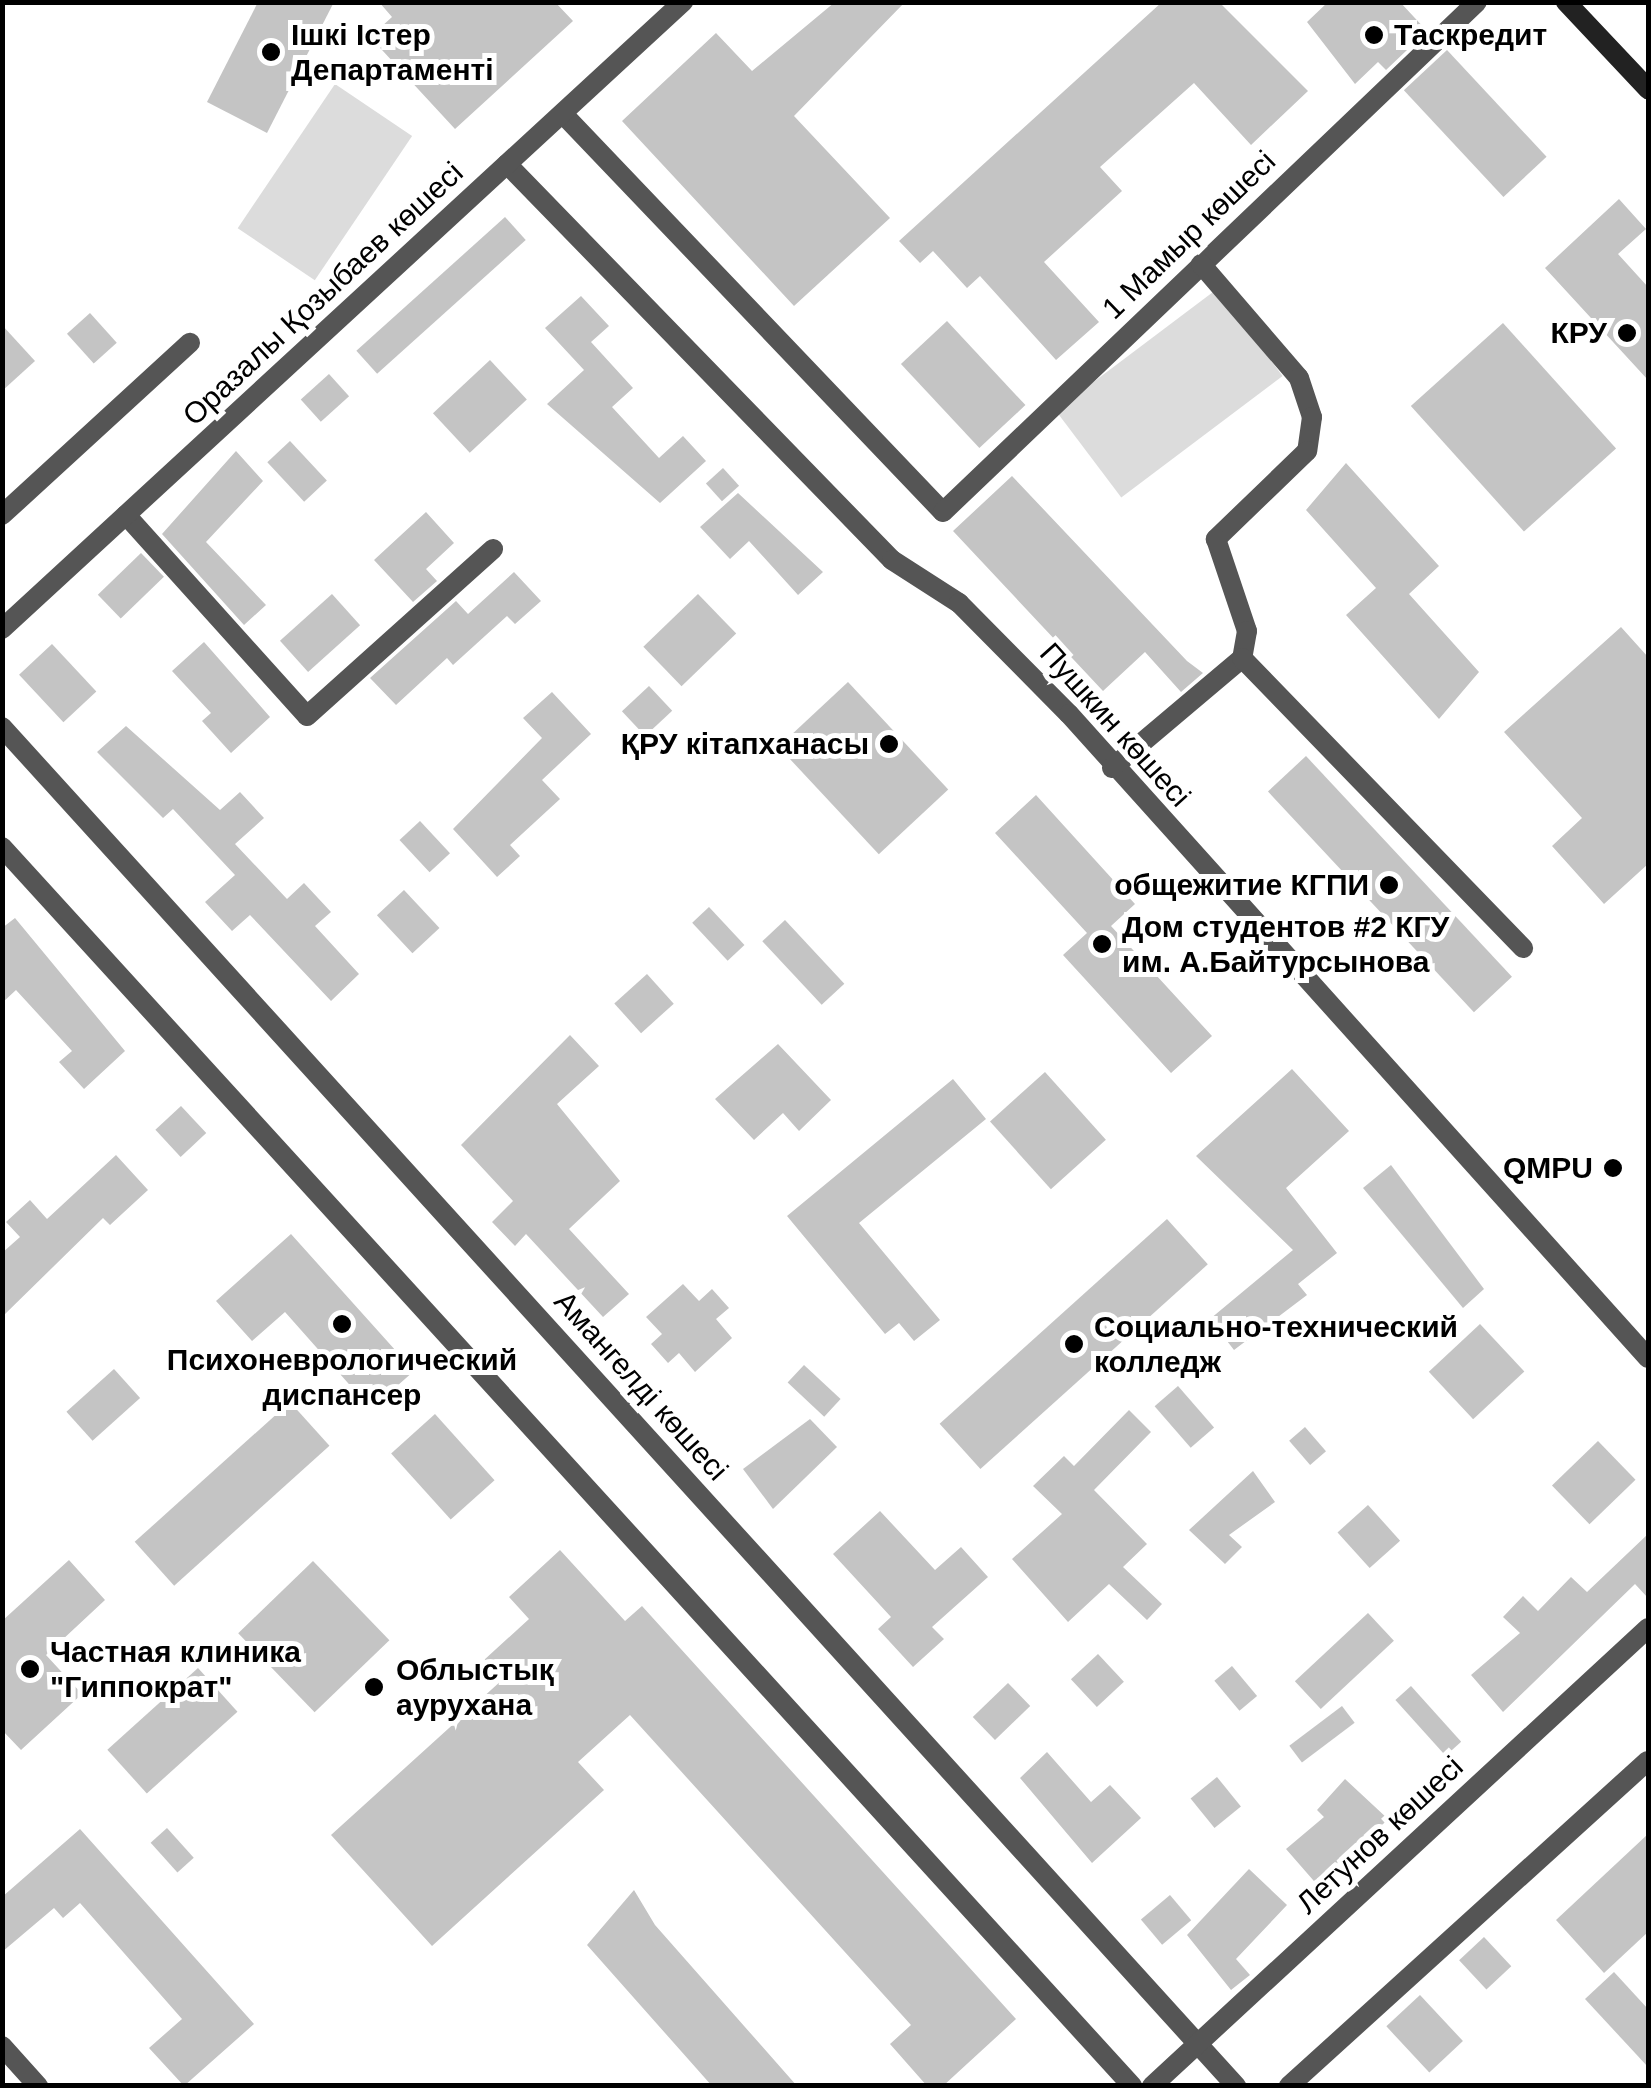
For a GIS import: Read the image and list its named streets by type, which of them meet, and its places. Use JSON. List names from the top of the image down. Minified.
{"streets":{"street":["1 Мамыр көшесі","Оразалы Қозыбаев көшесі","Пушкин көшесі","Амангелді көшесі","Летунов көшесі"]},"crossings":[["1 Мамыр көшесі","Оразалы Қозыбаев көшесі"],["Оразалы Қозыбаев көшесі","Пушкин көшесі"],["Амангелді көшесі","Летунов көшесі"]],"places":["Таскредит","Ішкі Істер Департаменті","КРУ","ҚРУ кітапханасы","общежитие КГПИ","Дом студентов #2 КГУ им. А.Байтурсынова","QMPU","Психоневрологический диспансер","Социально-технический колледж","Частная клиника \"Гиппократ\"","Облыстық аурухана"]}
